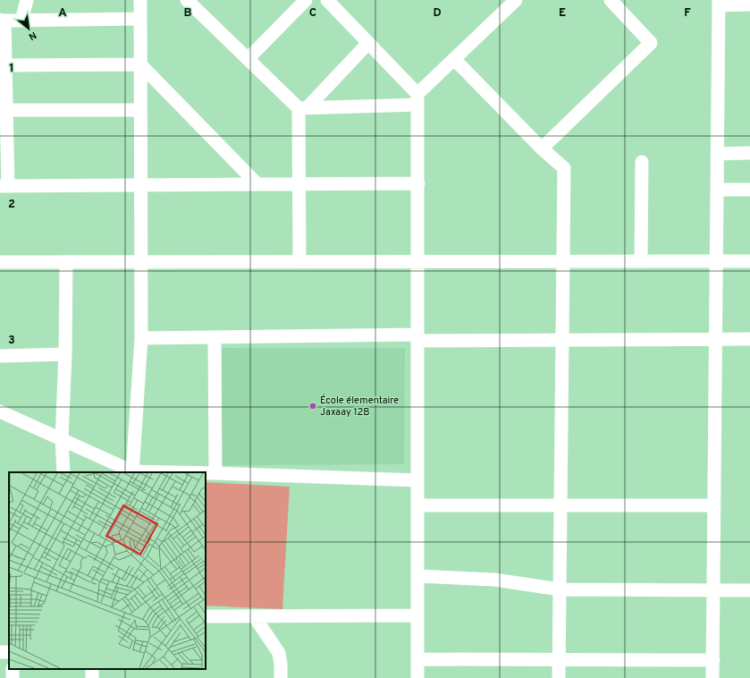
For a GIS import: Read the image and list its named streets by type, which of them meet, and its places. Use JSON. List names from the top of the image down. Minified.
{"places":["École élementaire Jaxaay 12B"],"north":"bottom right","grid":{"columns":["A","B","C","D","E","F"],"rows":["1","2","3"]}}
